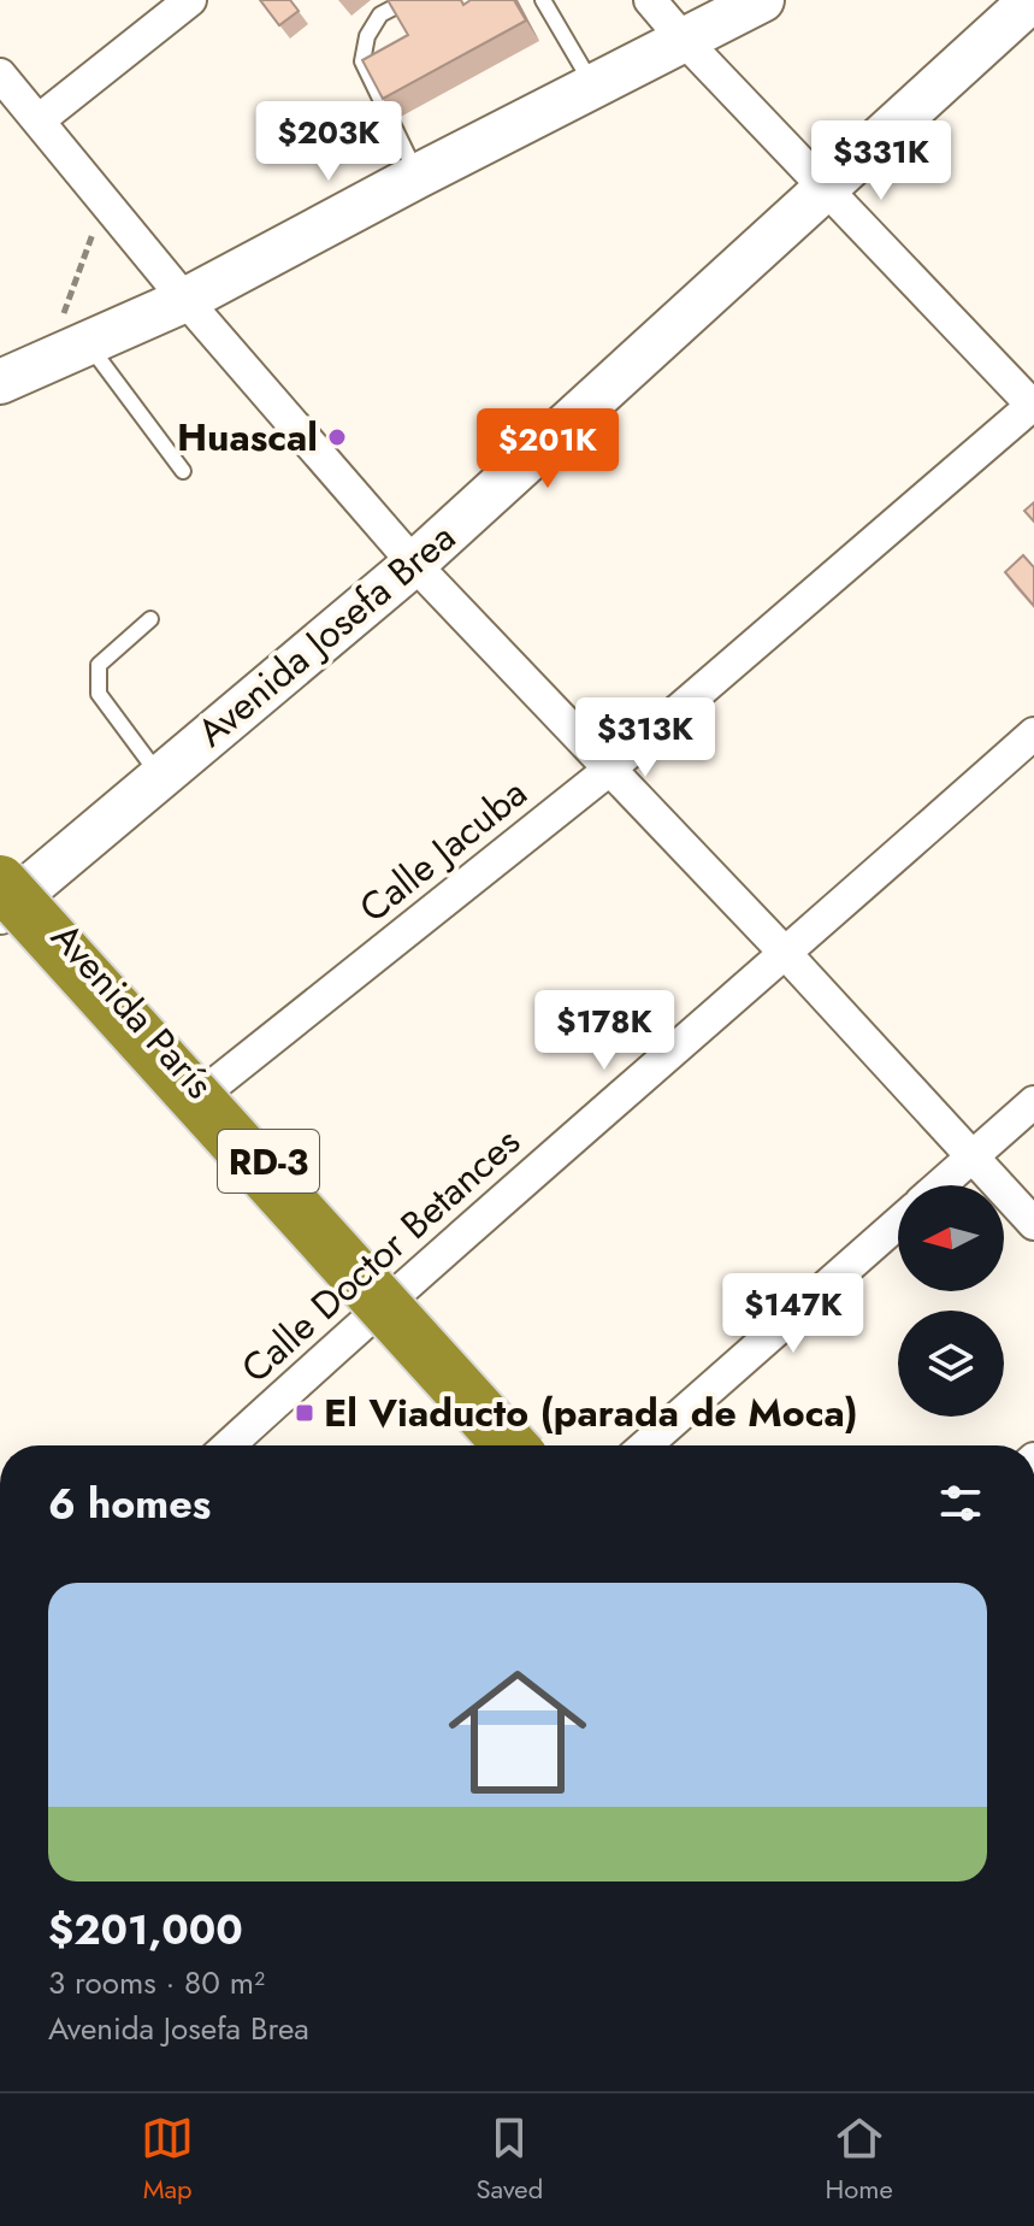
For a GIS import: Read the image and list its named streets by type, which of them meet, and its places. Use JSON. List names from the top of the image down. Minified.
{"streets":{"highway":["RD-3"],"main road":["Avenida Josefa Brea","Avenida París"],"street":["Calle Jacuba","Calle Doctor Betances"]},"crossings":[["Avenida Josefa Brea","Avenida París"],["Avenida Josefa Brea","RD-3"],["Calle Jacuba","Avenida París"],["Avenida París","RD-3"],["Avenida París","Calle Doctor Betances"]],"places":{"other":["Huascal"],"transit":["El Viaducto (parada de Moca)"]},"north":"left","page":{"price":["$203K","$331K","$201K","$313K","$178K","$147K"],"heading":"6 homes","list":[{"name":"$201,000","note":"3 rooms · 80 m² · Avenida Josefa Brea"}],"tabs":["Map","Saved","Home"]}}
